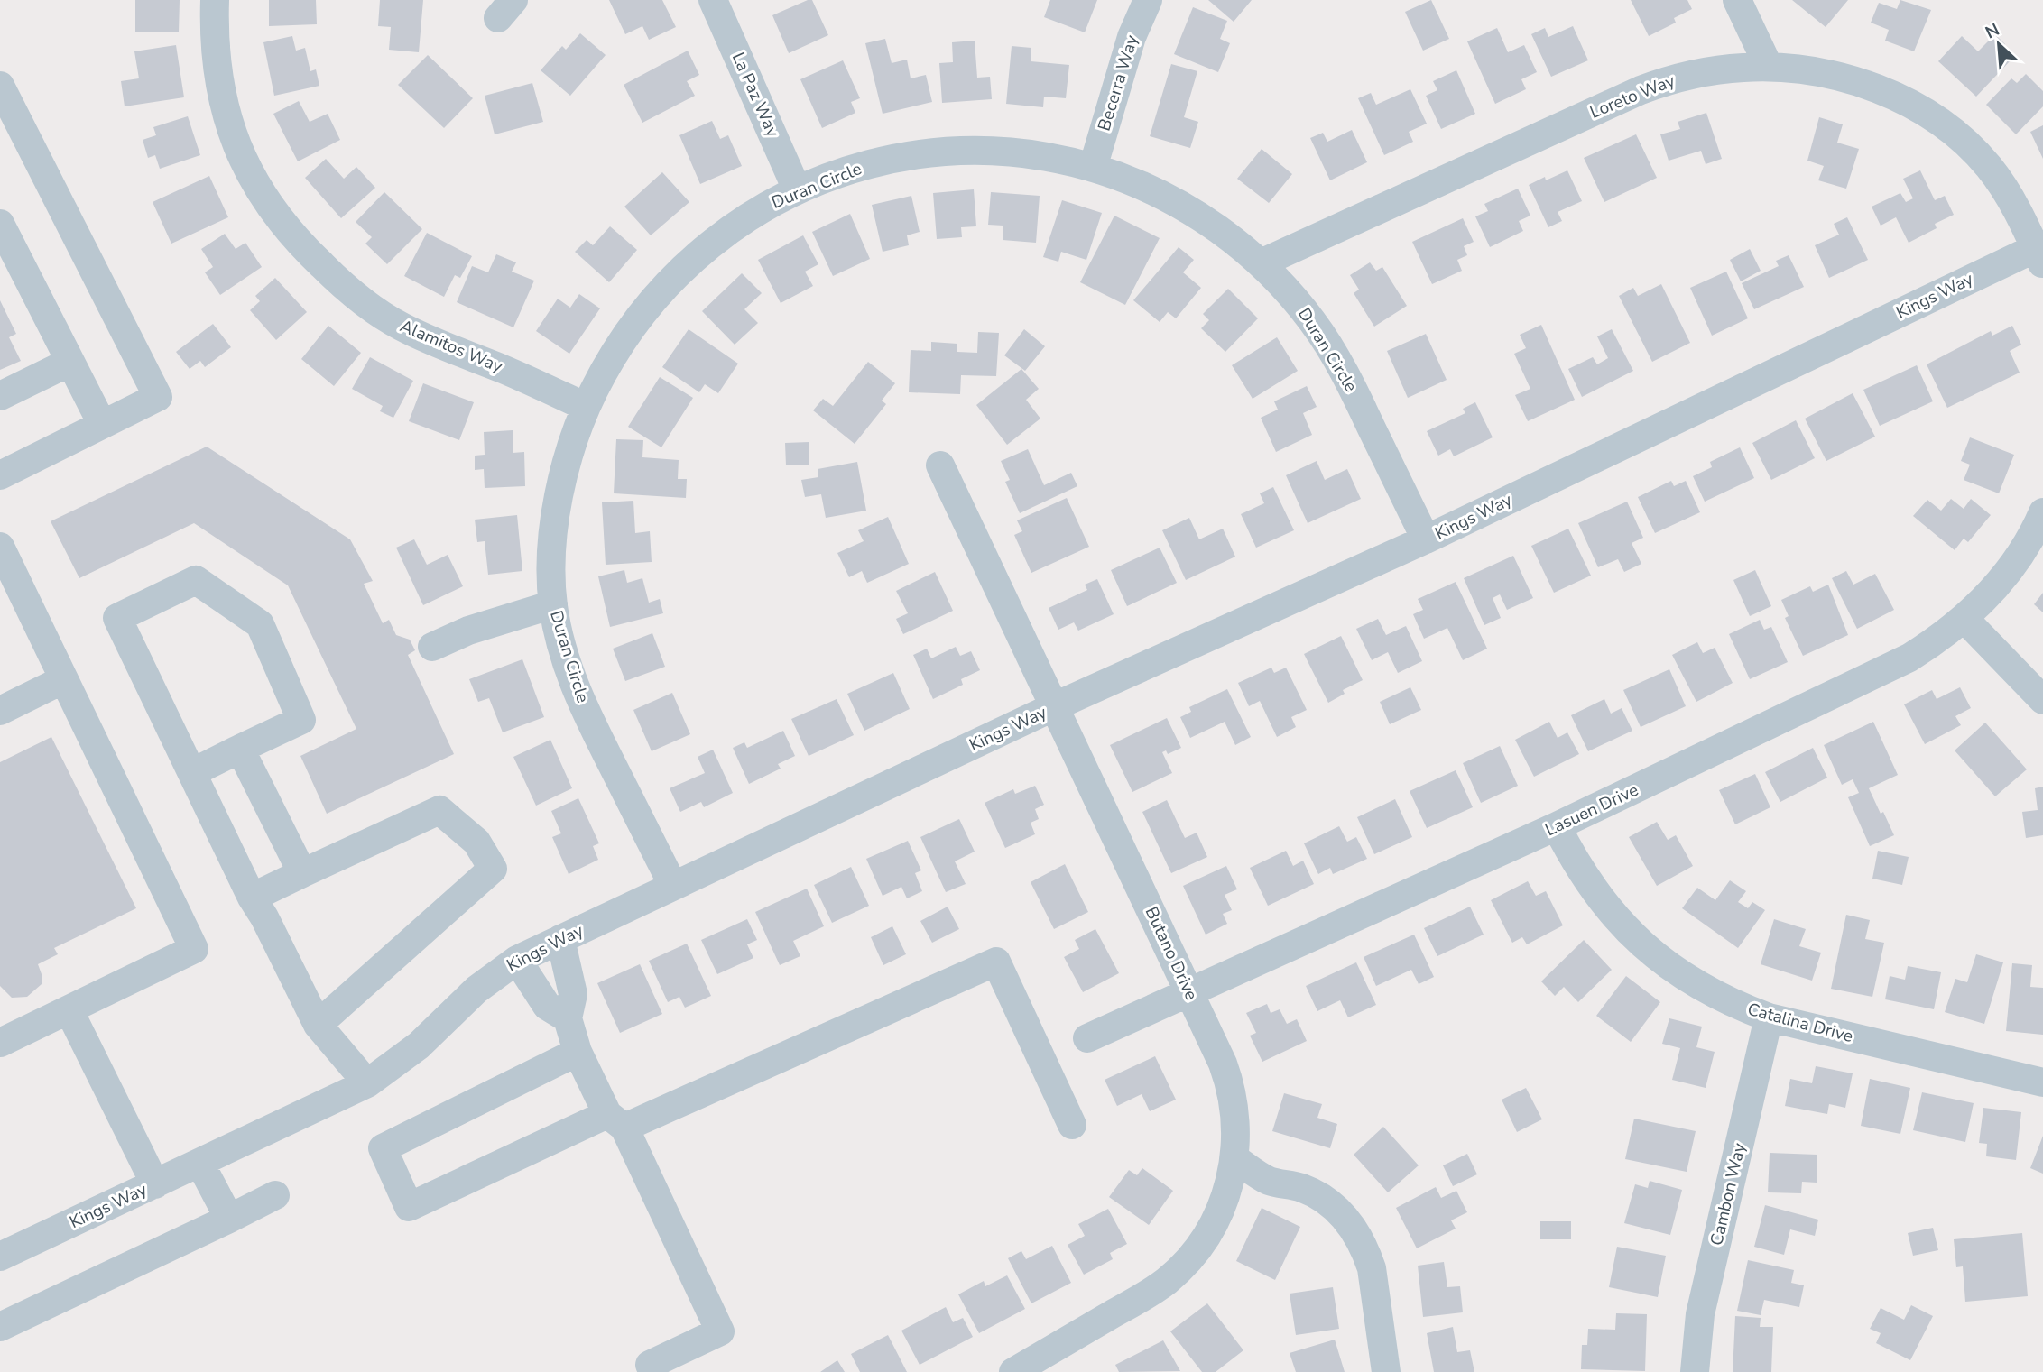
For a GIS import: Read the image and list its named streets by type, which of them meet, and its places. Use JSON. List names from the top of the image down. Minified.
{"streets":{"street":["Becerra Way","La Paz Way","Loreto Way","Duran Circle","Kings Way","Alamitos Way","Lasuen Drive","Butano Drive","Catalina Drive","Cambon Way"]},"crossings":[["Becerra Way","Duran Circle"],["La Paz Way","Duran Circle"],["Loreto Way","Duran Circle"],["Loreto Way","Kings Way"],["Duran Circle","Kings Way"],["Duran Circle","Alamitos Way"],["Kings Way","Butano Drive"],["Lasuen Drive","Butano Drive"],["Lasuen Drive","Catalina Drive"],["Catalina Drive","Cambon Way"]],"north":"top left"}
